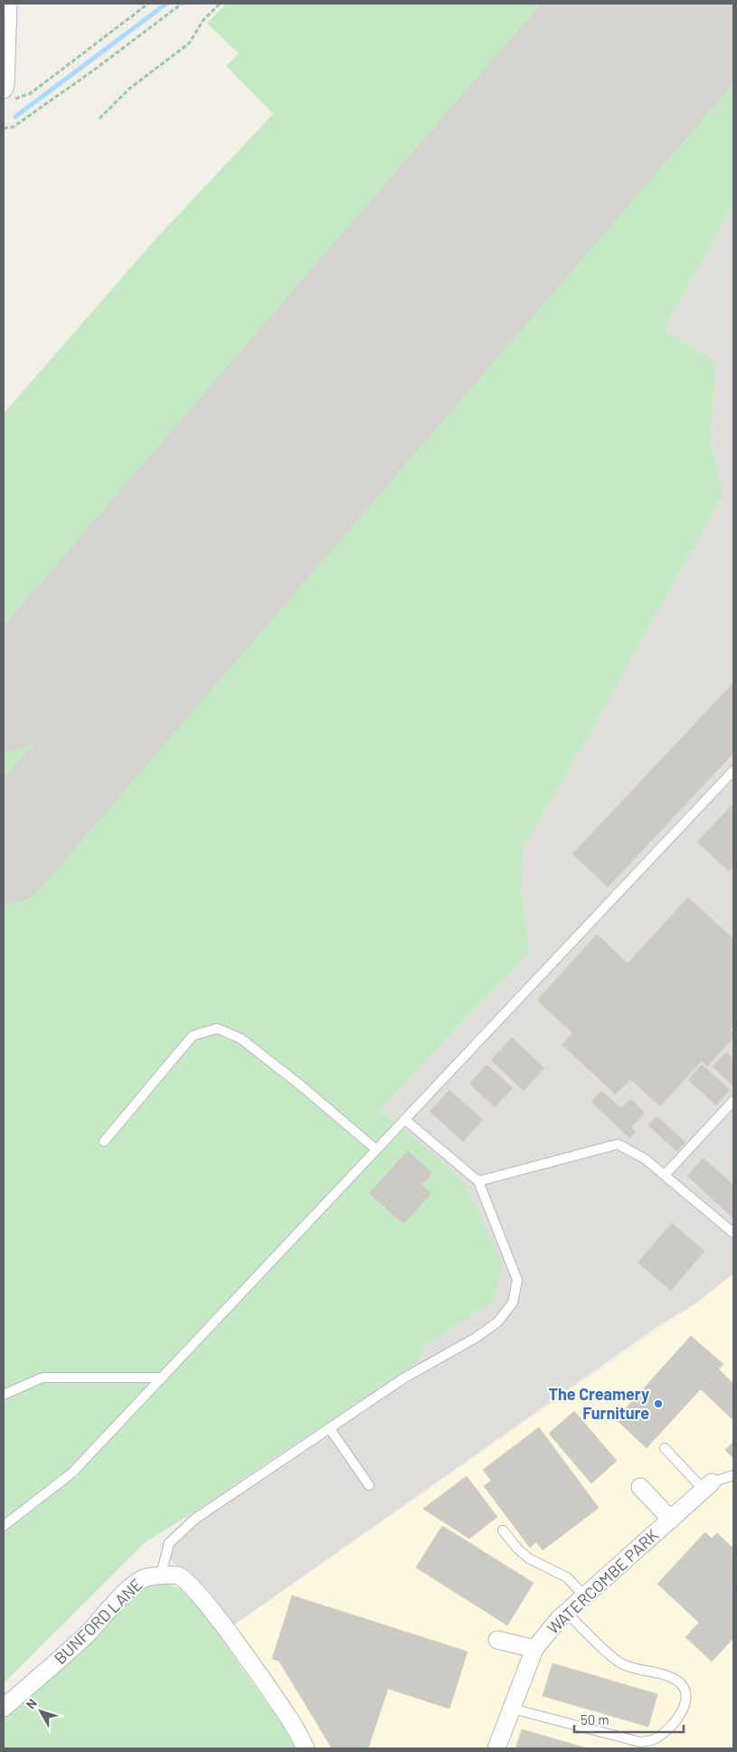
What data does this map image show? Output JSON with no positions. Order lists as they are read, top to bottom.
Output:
{
  "streets": {
    "street": ["WATERCOMBE PARK", "BUNFORD LANE"]
  },
  "places": ["The Creamery Furniture"],
  "scale_bar": "50 m",
  "north": "top left"
}
